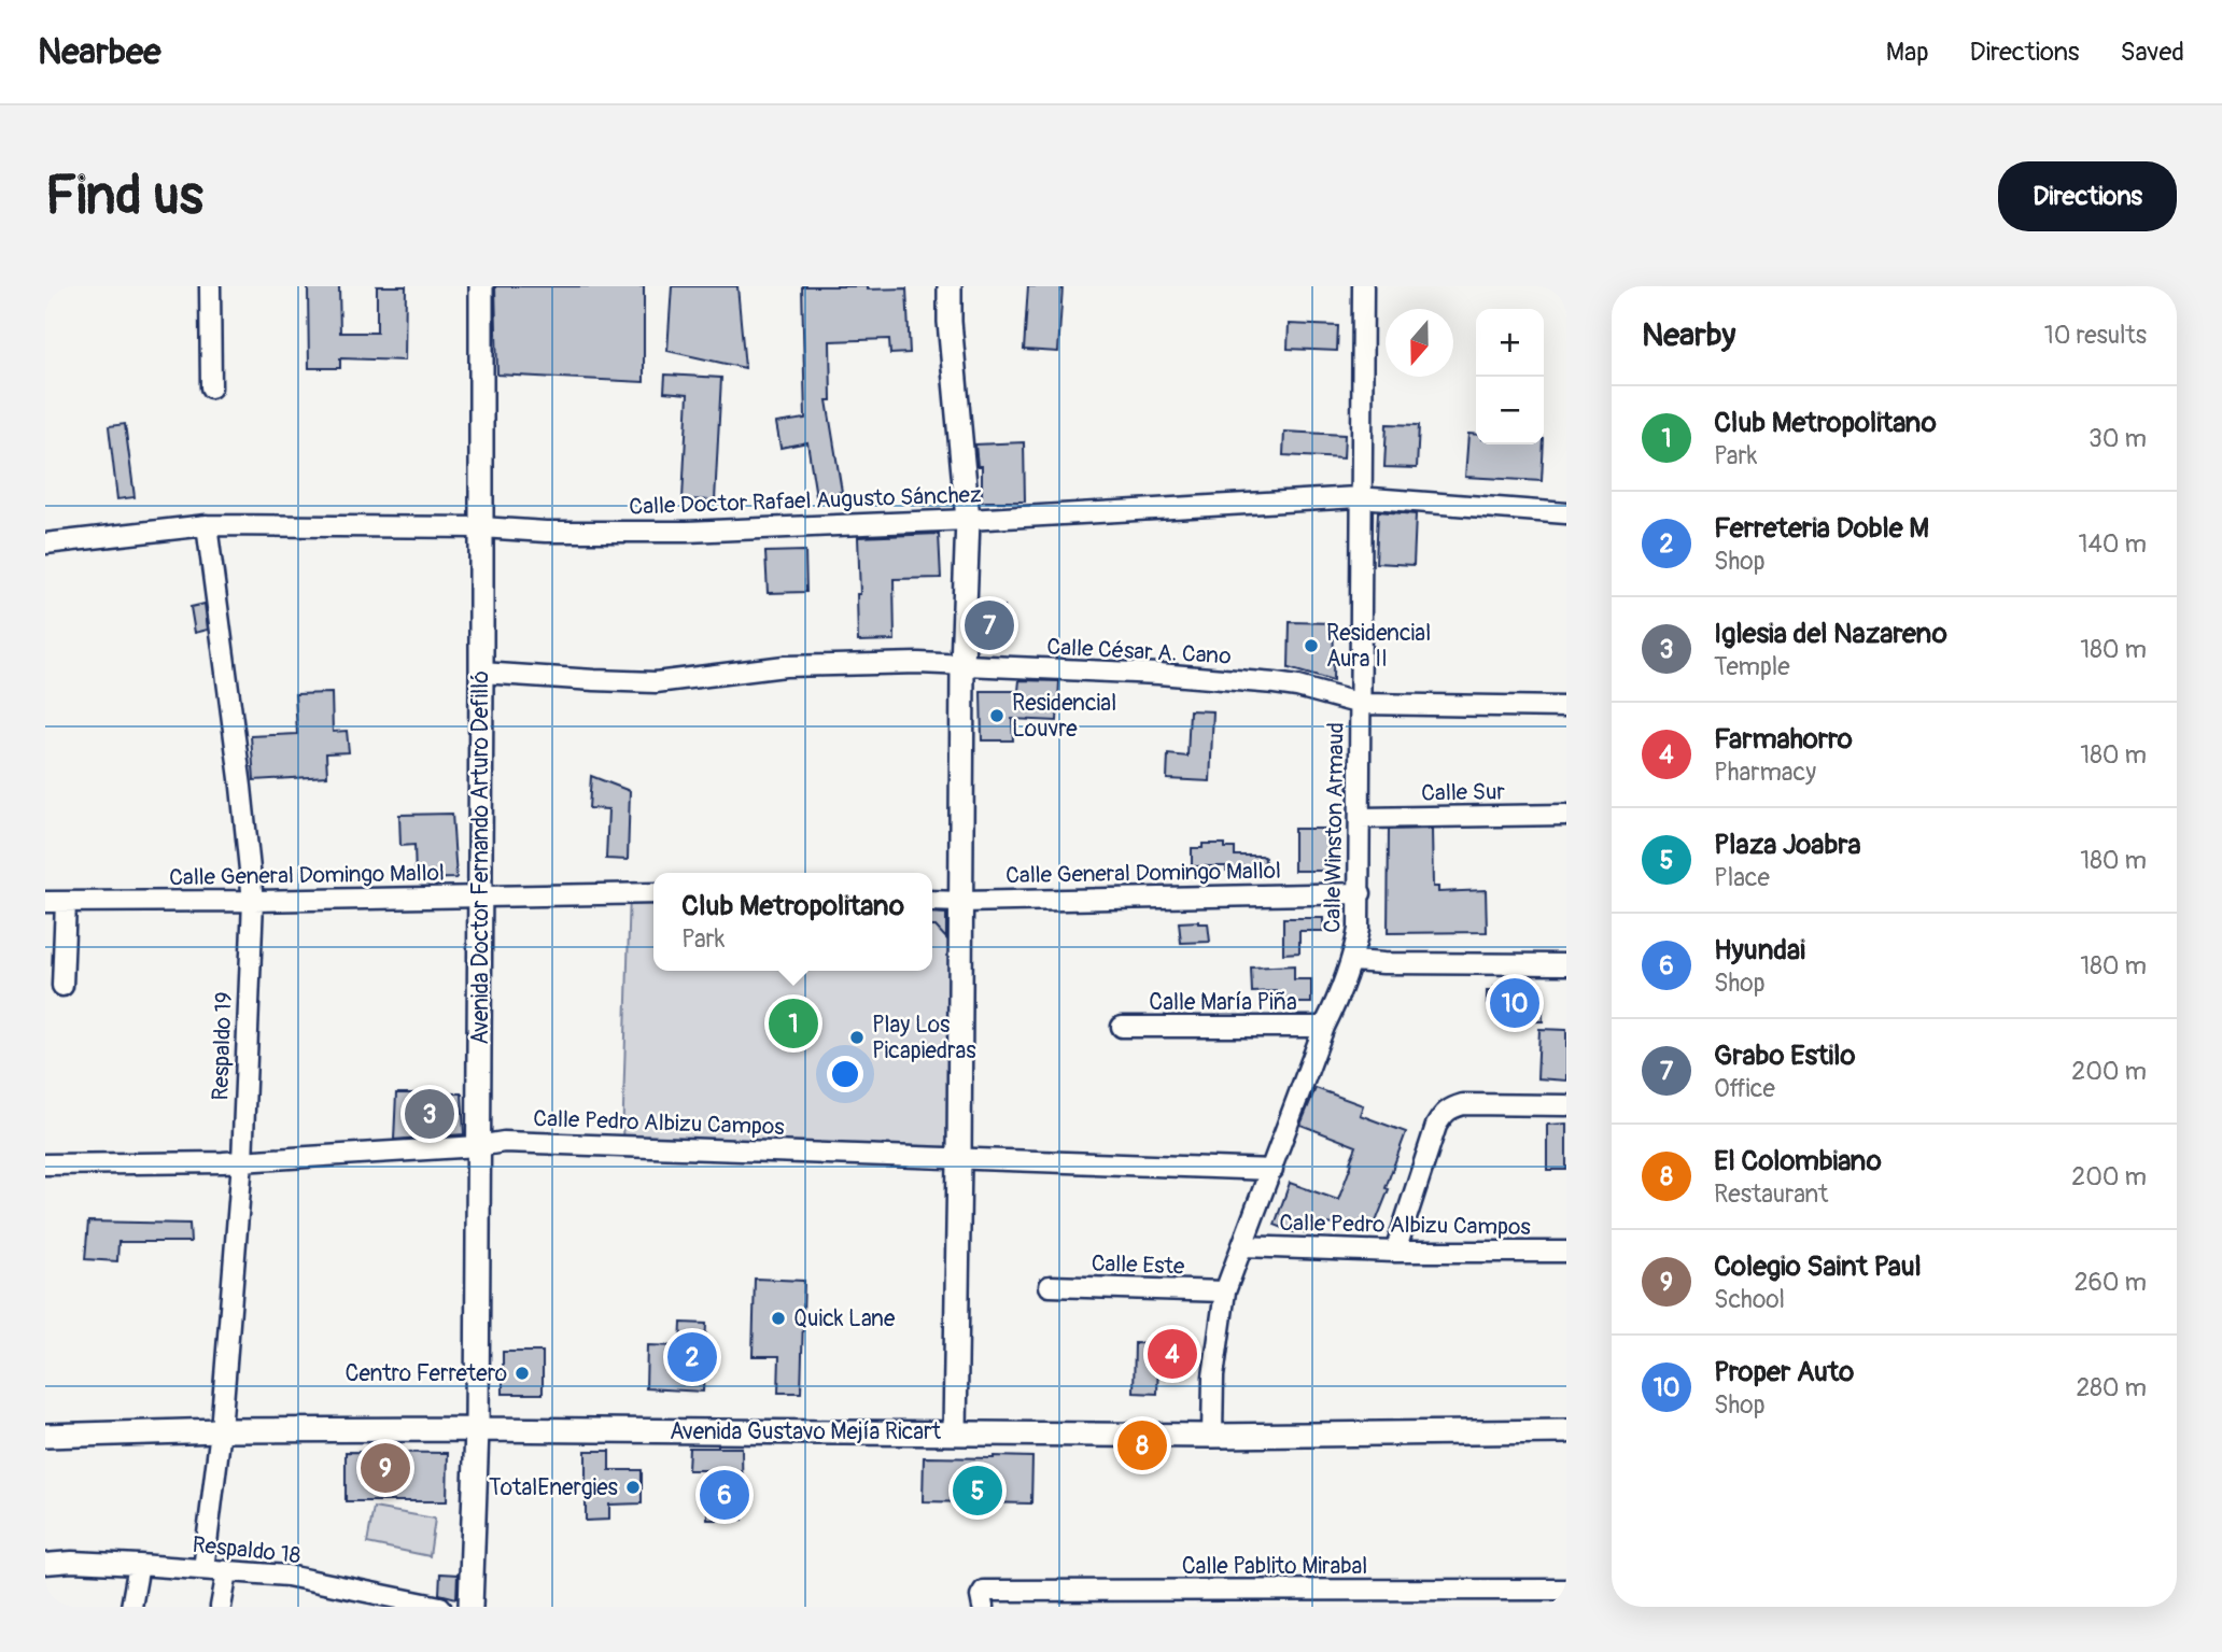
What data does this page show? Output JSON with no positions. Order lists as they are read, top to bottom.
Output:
{
  "streets": {
    "street": [
      "Calle Doctor Rafael Augusto Sánchez",
      "Calle César A. Cano",
      "Calle Sur",
      "Calle Winston Armaud",
      "Avenida Doctor Fernando Arturo Defilló",
      "Calle General Domingo Mallol",
      "Calle María Piña",
      "Respaldo 19",
      "Calle Pedro Albizu Campos",
      "Calle Este",
      "Avenida Gustavo Mejía Ricart",
      "Respaldo 18",
      "Calle Pablito Mirabal"
    ]
  },
  "crossings": [
    ["Calle Doctor Rafael Augusto Sánchez", "Calle Winston Armaud"],
    ["Calle Doctor Rafael Augusto Sánchez", "Avenida Doctor Fernando Arturo Defilló"],
    ["Calle Doctor Rafael Augusto Sánchez", "Respaldo 19"],
    ["Calle César A. Cano", "Calle Winston Armaud"],
    ["Calle César A. Cano", "Avenida Doctor Fernando Arturo Defilló"],
    ["Calle Sur", "Calle Winston Armaud"],
    ["Calle Winston Armaud", "Calle General Domingo Mallol"],
    ["Calle Winston Armaud", "Calle María Piña"],
    ["Calle Winston Armaud", "Calle Pedro Albizu Campos"],
    ["Calle Winston Armaud", "Calle Este"],
    ["Calle Winston Armaud", "Avenida Gustavo Mejía Ricart"],
    ["Avenida Doctor Fernando Arturo Defilló", "Calle General Domingo Mallol"],
    ["Avenida Doctor Fernando Arturo Defilló", "Calle Pedro Albizu Campos"],
    ["Avenida Doctor Fernando Arturo Defilló", "Avenida Gustavo Mejía Ricart"],
    ["Calle General Domingo Mallol", "Respaldo 19"],
    ["Respaldo 19", "Calle Pedro Albizu Campos"],
    ["Respaldo 19", "Avenida Gustavo Mejía Ricart"],
    ["Respaldo 19", "Respaldo 18"]
  ],
  "places": [
    "Residencial Aura II",
    "Residencial Louvre",
    "Play Los Picapiedras",
    "Quick Lane",
    "Centro Ferretero",
    "TotalEnergies"
  ],
  "north": "bottom",
  "page": {
    "header": "Nearbee",
    "nav": ["Map", "Directions", "Saved"],
    "buttons": "Directions",
    "title": "Find us",
    "heading": ["Nearby", "10 results"],
    "map_buttons": ["+", "−"],
    "list": [
      {
        "mark": "1",
        "name": "Club Metropolitano",
        "note": "Park",
        "value": "30 m"
      },
      {
        "mark": "2",
        "name": "Ferreteria Doble M",
        "note": "Shop",
        "value": "140 m"
      },
      {
        "mark": "3",
        "name": "Iglesia del Nazareno",
        "note": "Temple",
        "value": "180 m"
      },
      {
        "mark": "4",
        "name": "Farmahorro",
        "note": "Pharmacy",
        "value": "180 m"
      },
      {
        "mark": "5",
        "name": "Plaza Joabra",
        "note": "Place",
        "value": "180 m"
      },
      {
        "mark": "6",
        "name": "Hyundai",
        "note": "Shop",
        "value": "180 m"
      },
      {
        "mark": "7",
        "name": "Grabo Estilo",
        "note": "Office",
        "value": "200 m"
      },
      {
        "mark": "8",
        "name": "El Colombiano",
        "note": "Restaurant",
        "value": "200 m"
      },
      {
        "mark": "9",
        "name": "Colegio Saint Paul",
        "note": "School",
        "value": "260 m"
      },
      {
        "mark": "10",
        "name": "Proper Auto",
        "note": "Shop",
        "value": "280 m"
      }
    ],
    "pins": [
      "7",
      "10",
      "1",
      "3",
      "4",
      "2",
      "8",
      "9",
      "5",
      "6"
    ],
    "popup": ["Club Metropolitano", "Park"]
  }
}
